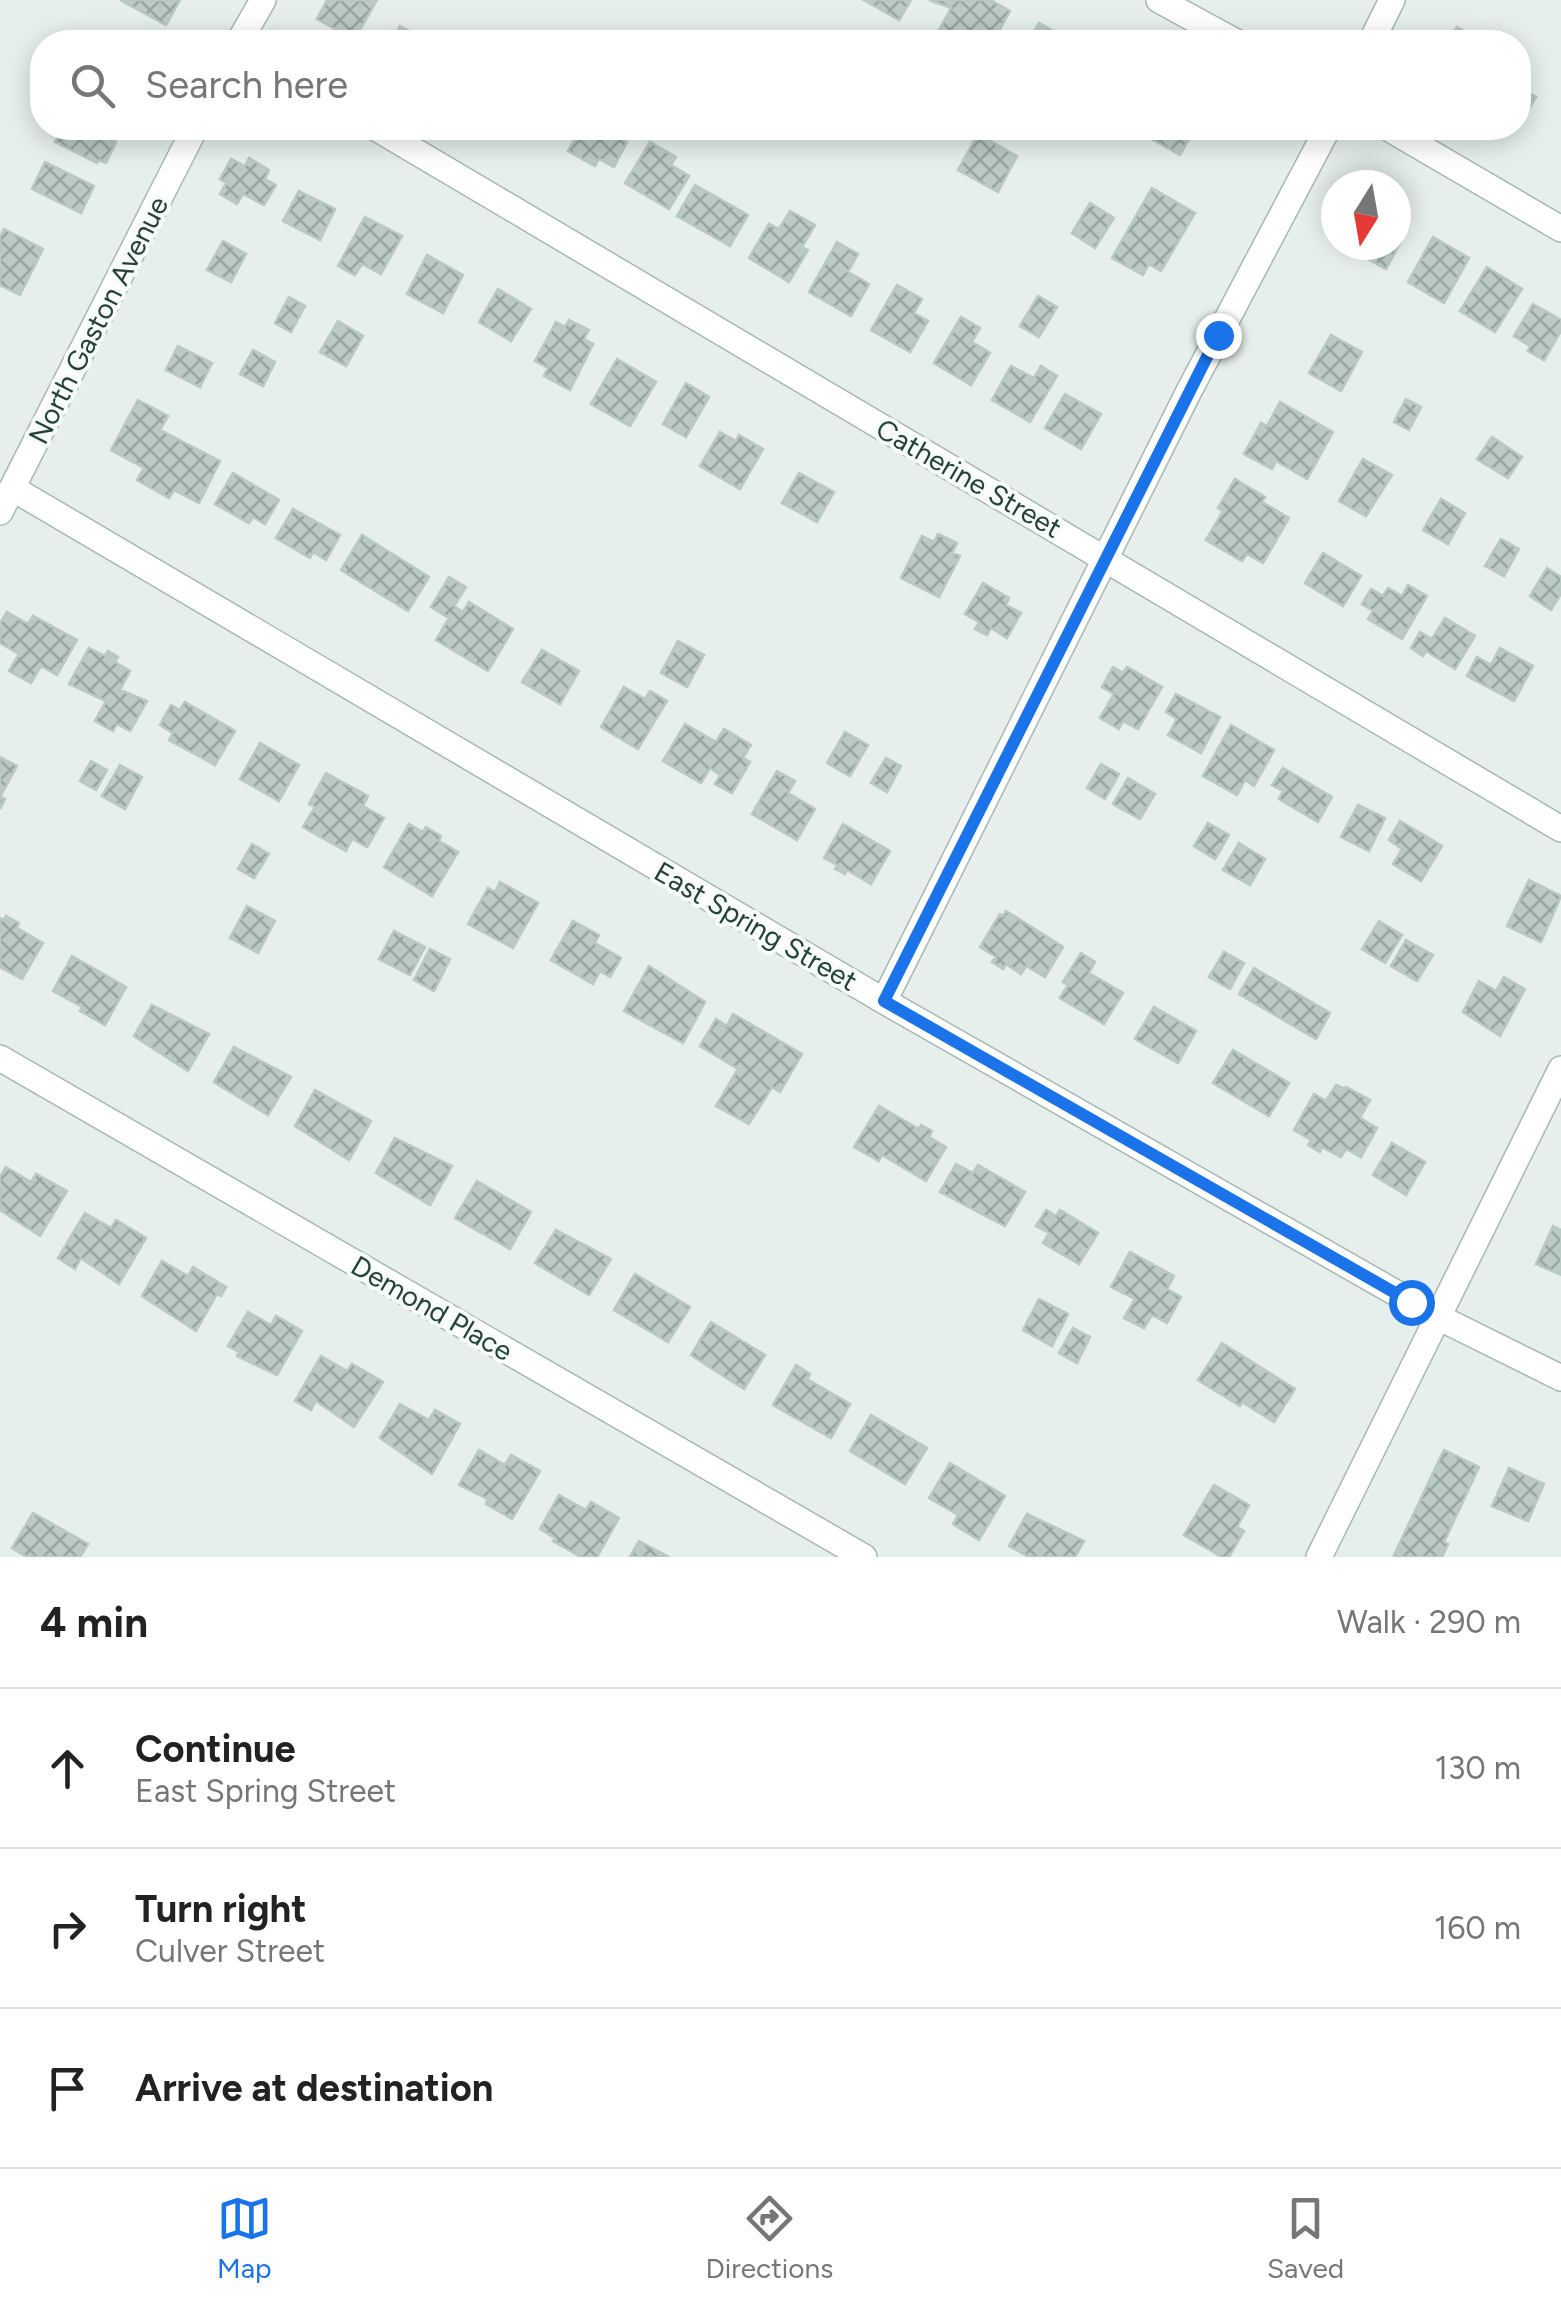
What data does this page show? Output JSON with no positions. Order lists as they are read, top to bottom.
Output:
{
  "streets": {
    "street": [
      "North Gaston Avenue",
      "Catherine Street",
      "East Spring Street",
      "Demond Place"
    ]
  },
  "crossings": [
    ["North Gaston Avenue", "East Spring Street"]
  ],
  "north": "bottom",
  "page": {
    "search": "Search here",
    "heading": ["4 min", "Walk · 290 m"],
    "list": [
      ["Continue", "East Spring Street", "130 m"],
      ["Turn right", "Culver Street", "160 m"],
      "Arrive at destination"
    ],
    "nav": ["Map", "Directions", "Saved"]
  }
}
